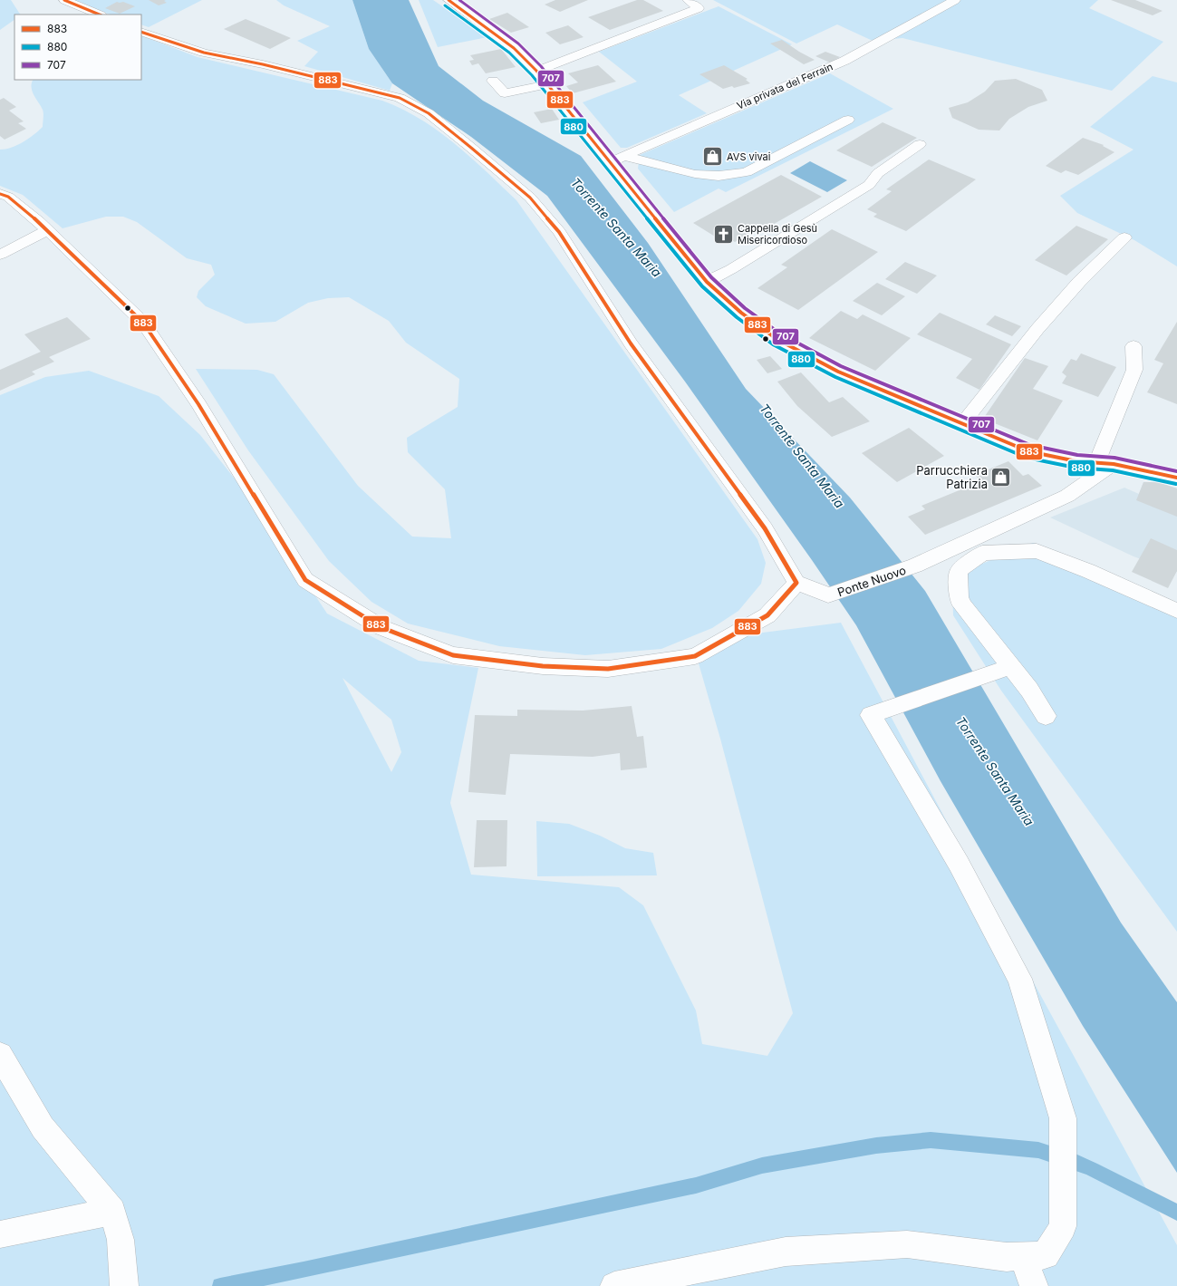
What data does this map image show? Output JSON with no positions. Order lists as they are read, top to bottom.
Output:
{
  "streets": {
    "street": ["Via privata del Ferrain", "Ponte Nuovo"]
  },
  "water": ["Torrente Santa Maria"],
  "places": {
    "shop": ["AVS vivai", "Parrucchiera Patrizia"],
    "church": ["Cappella di Gesù Misericordioso"]
  },
  "lines": ["transit line 883", "transit line 707", "transit line 880"],
  "legend": ["883", "880", "707"]
}
